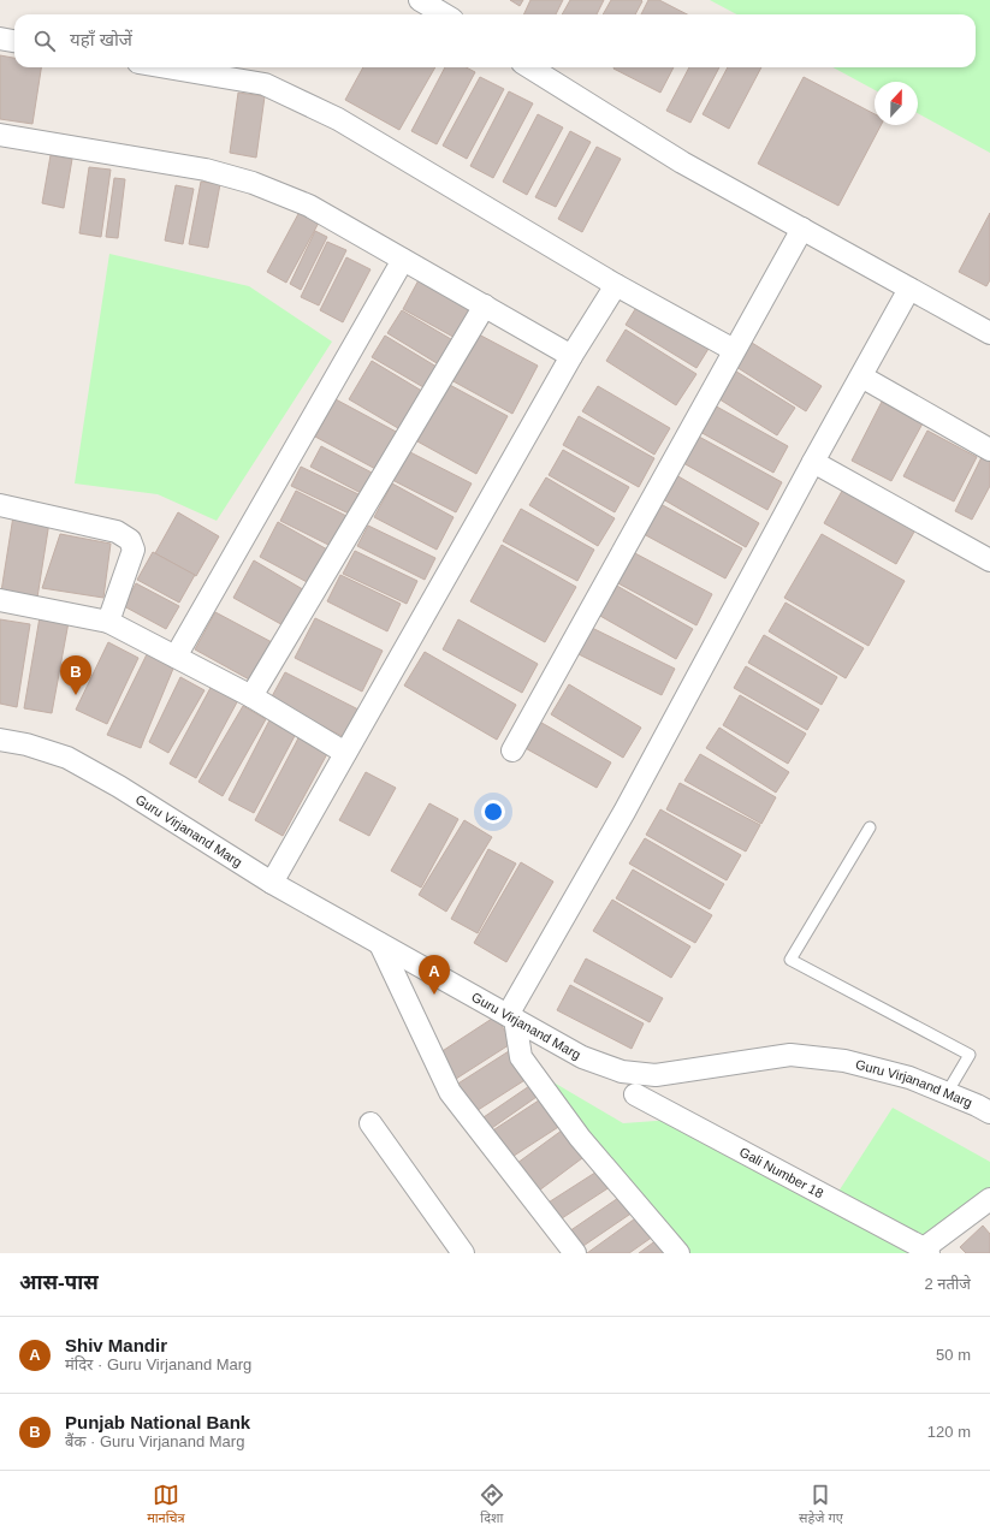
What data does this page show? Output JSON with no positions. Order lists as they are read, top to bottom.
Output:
{
  "streets": {
    "street": ["Guru Virjanand Marg", "Gali Number 18"]
  },
  "north": "top",
  "page": {
    "search": "यहाँ खोजें",
    "pins": ["B", "A"],
    "heading": ["आस-पास", "2 नतीजे"],
    "list": [
      {
        "mark": "A",
        "name": "Shiv Mandir",
        "note": "मंदिर · Guru Virjanand Marg",
        "value": "50 m"
      },
      {
        "mark": "B",
        "name": "Punjab National Bank",
        "note": "बैंक · Guru Virjanand Marg",
        "value": "120 m"
      }
    ],
    "nav": ["मानचित्र", "दिशा", "सहेजे गए"]
  }
}
